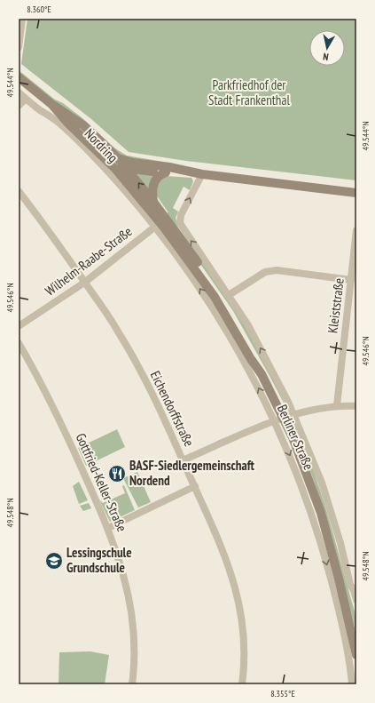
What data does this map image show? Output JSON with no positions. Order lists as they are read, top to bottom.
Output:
{
  "streets": {
    "main road": ["Nordring", "Berliner Straße"],
    "street": [
      "Wilhelm-Raabe-Straße",
      "Kleiststraße",
      "Eichendorffstraße",
      "Gottfried-Keller-Straße"
    ]
  },
  "crossings": [
    ["Nordring", "Wilhelm-Raabe-Straße"],
    ["Nordring", "Berliner Straße"],
    ["Wilhelm-Raabe-Straße", "Eichendorffstraße"],
    ["Wilhelm-Raabe-Straße", "Berliner Straße"]
  ],
  "parks": ["Parkfriedhof der Stadt Frankenthal"],
  "places": {
    "restaurant": ["BASF-Siedlergemeinschaft Nordend"],
    "school or university": ["Lessingschule Grundschule"]
  },
  "north": "bottom",
  "coordinates": [
    "8.360°E",
    "49.544°N",
    "49.546°N",
    "49.548°N",
    "8.355°E"
  ]
}
